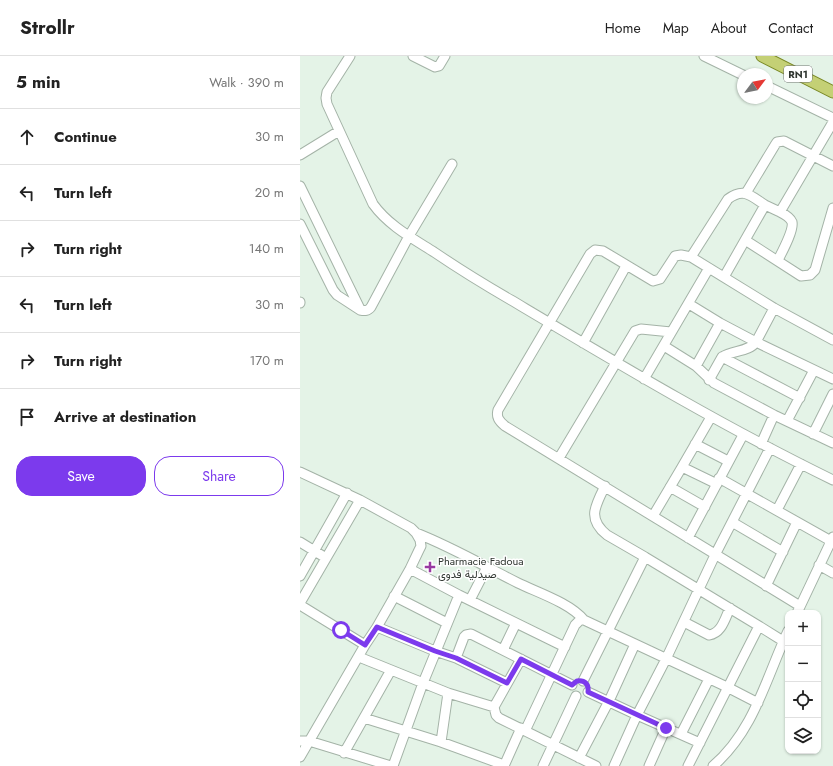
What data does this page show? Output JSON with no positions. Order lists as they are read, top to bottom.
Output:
{
  "streets": {
    "main road": ["RN1"]
  },
  "places": {
    "health": ["Pharmacie Fadoua صيدلية فدوى"]
  },
  "north": "top right",
  "page": {
    "header": "Strollr",
    "nav": [
      "Home",
      "Map",
      "About",
      "Contact"
    ],
    "heading": ["5 min", "Walk · 390 m"],
    "list": [
      ["Continue", "30 m"],
      ["Turn left", "20 m"],
      ["Turn right", "140 m"],
      ["Turn left", "30 m"],
      ["Turn right", "170 m"],
      "Arrive at destination"
    ],
    "buttons": ["Save", "Share"],
    "map_buttons": ["+", "−"]
  }
}
